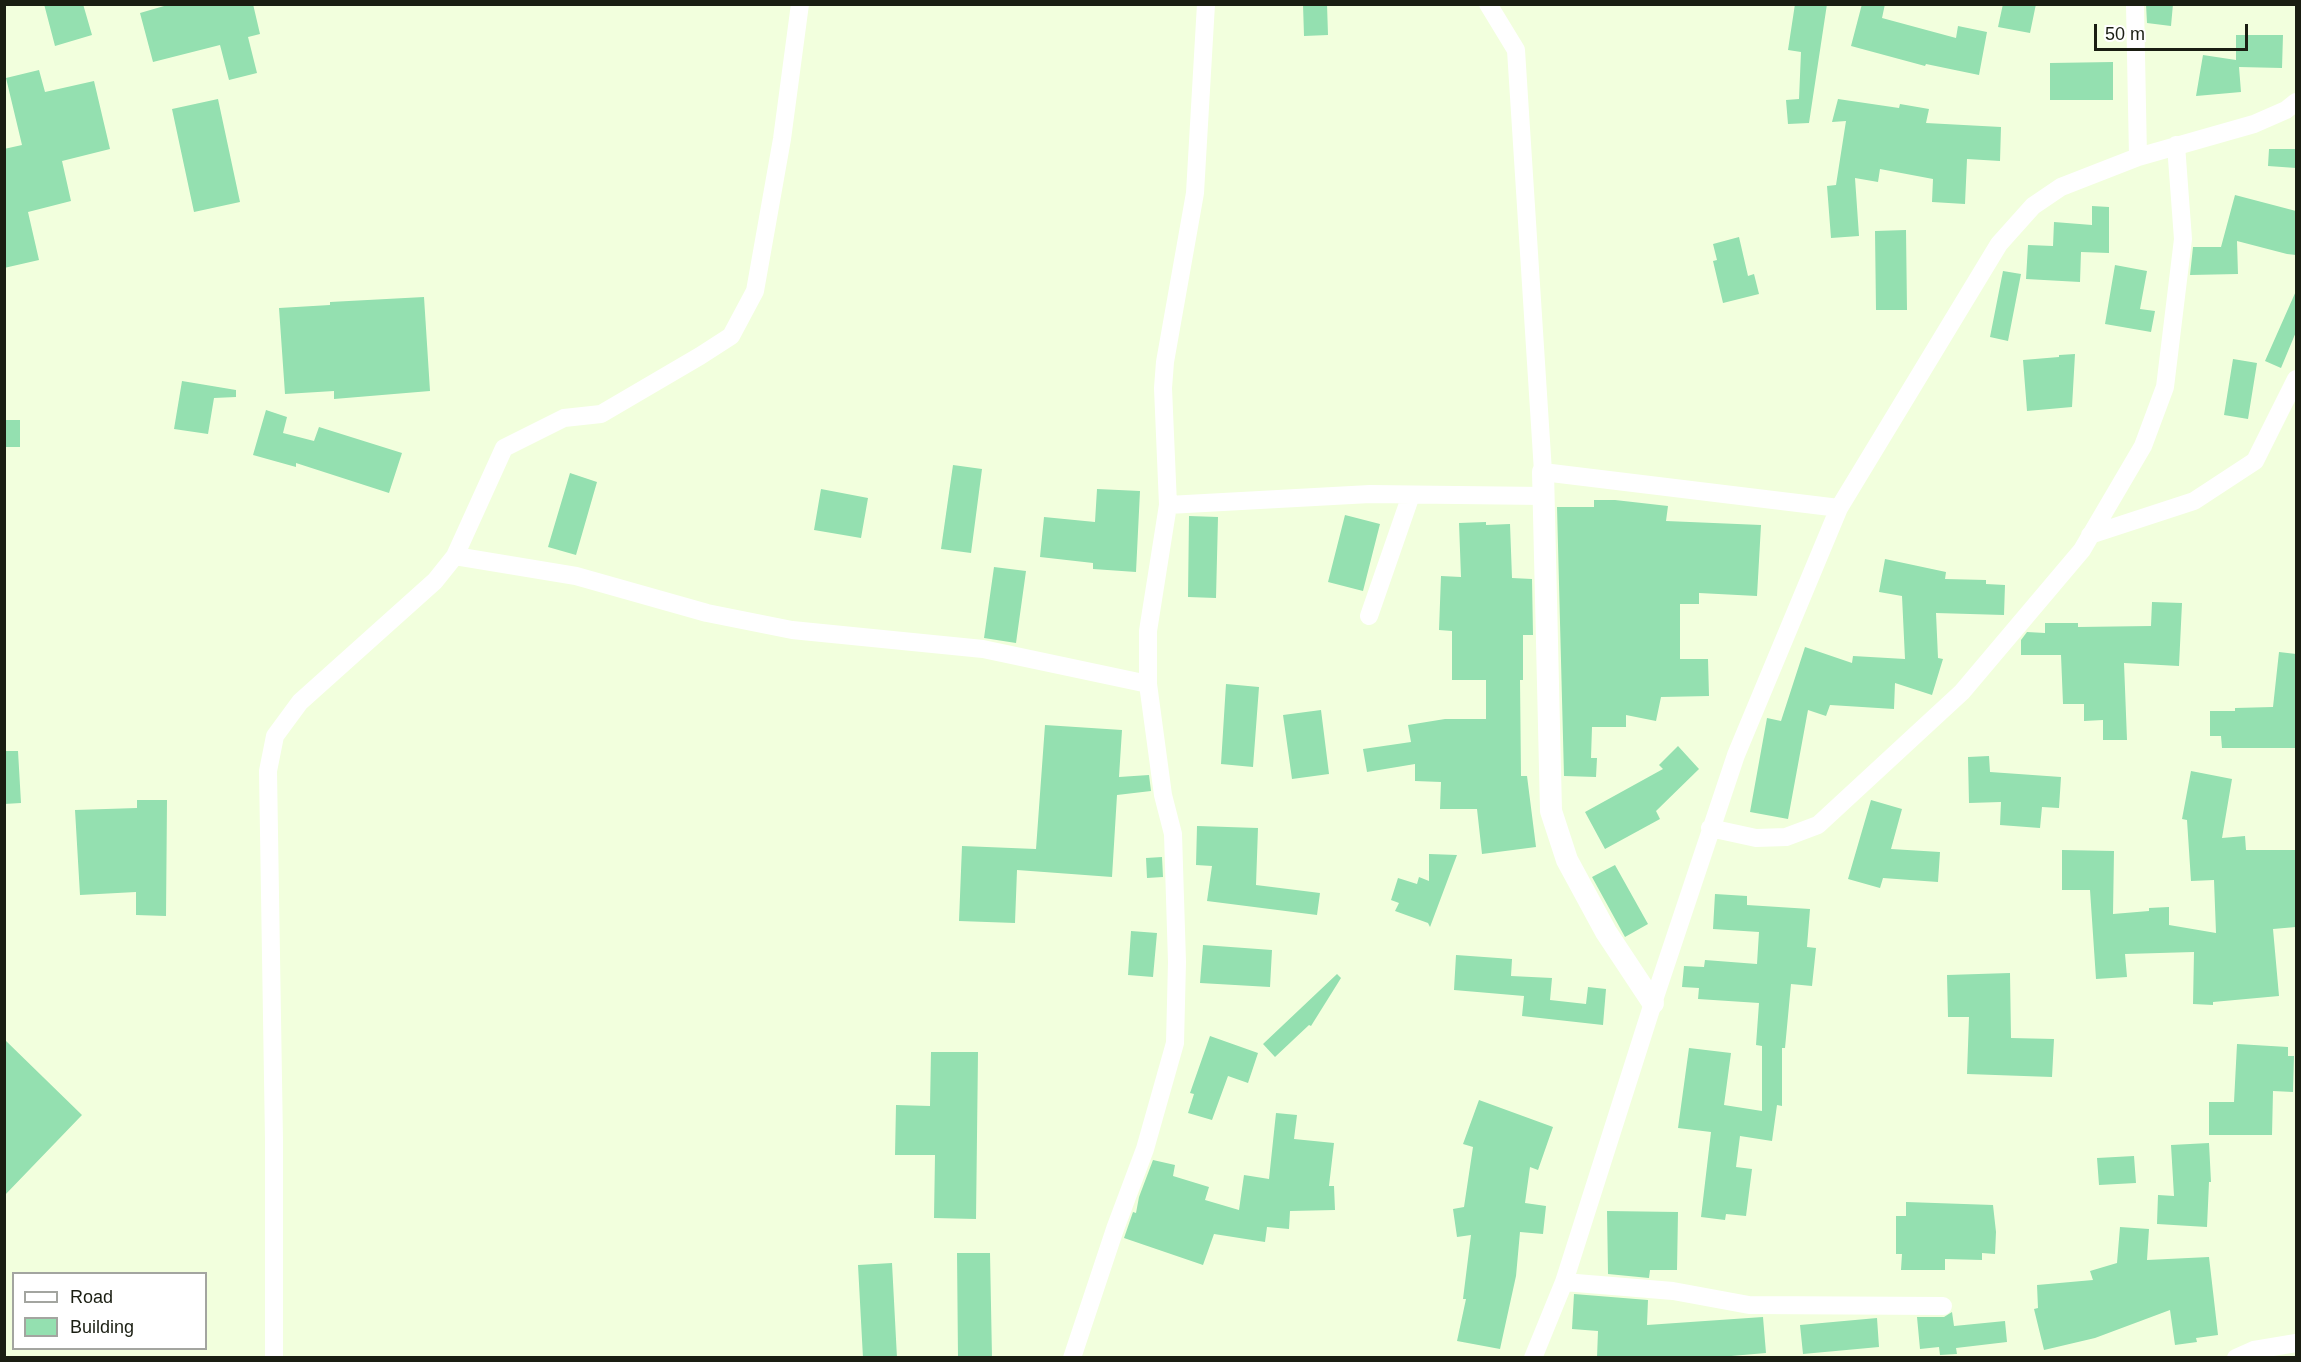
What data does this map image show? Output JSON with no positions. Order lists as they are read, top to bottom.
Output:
{
  "legend": ["Road", "Building"],
  "scale_bar": "50 m"
}
